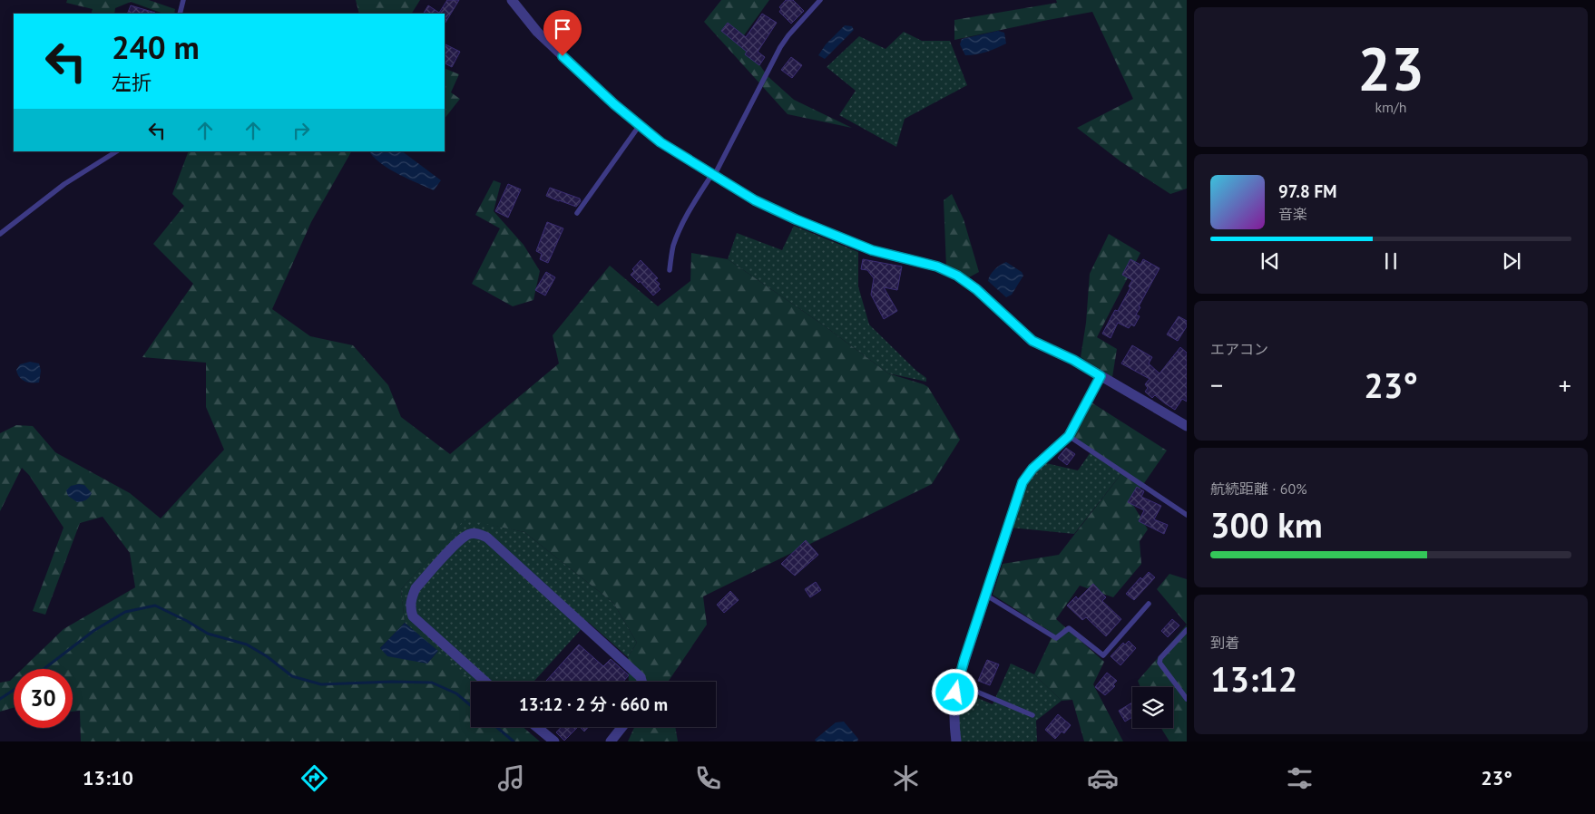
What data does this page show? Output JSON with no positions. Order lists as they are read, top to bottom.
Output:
{
  "page": {
    "tile": [
      ["23", "km/h"],
      "エアコン",
      ["航続距離 · 60%", "300 km"],
      ["到着", "13:12"]
    ],
    "turn": ["240 m", "左折"],
    "song": ["97.8 FM", "音楽"],
    "heat": ["−", "23°", "+"],
    "limit": "30",
    "trip": "13:12 · 2 分 · 660 m",
    "tabs": ["13:10", "23°"]
  }
}
